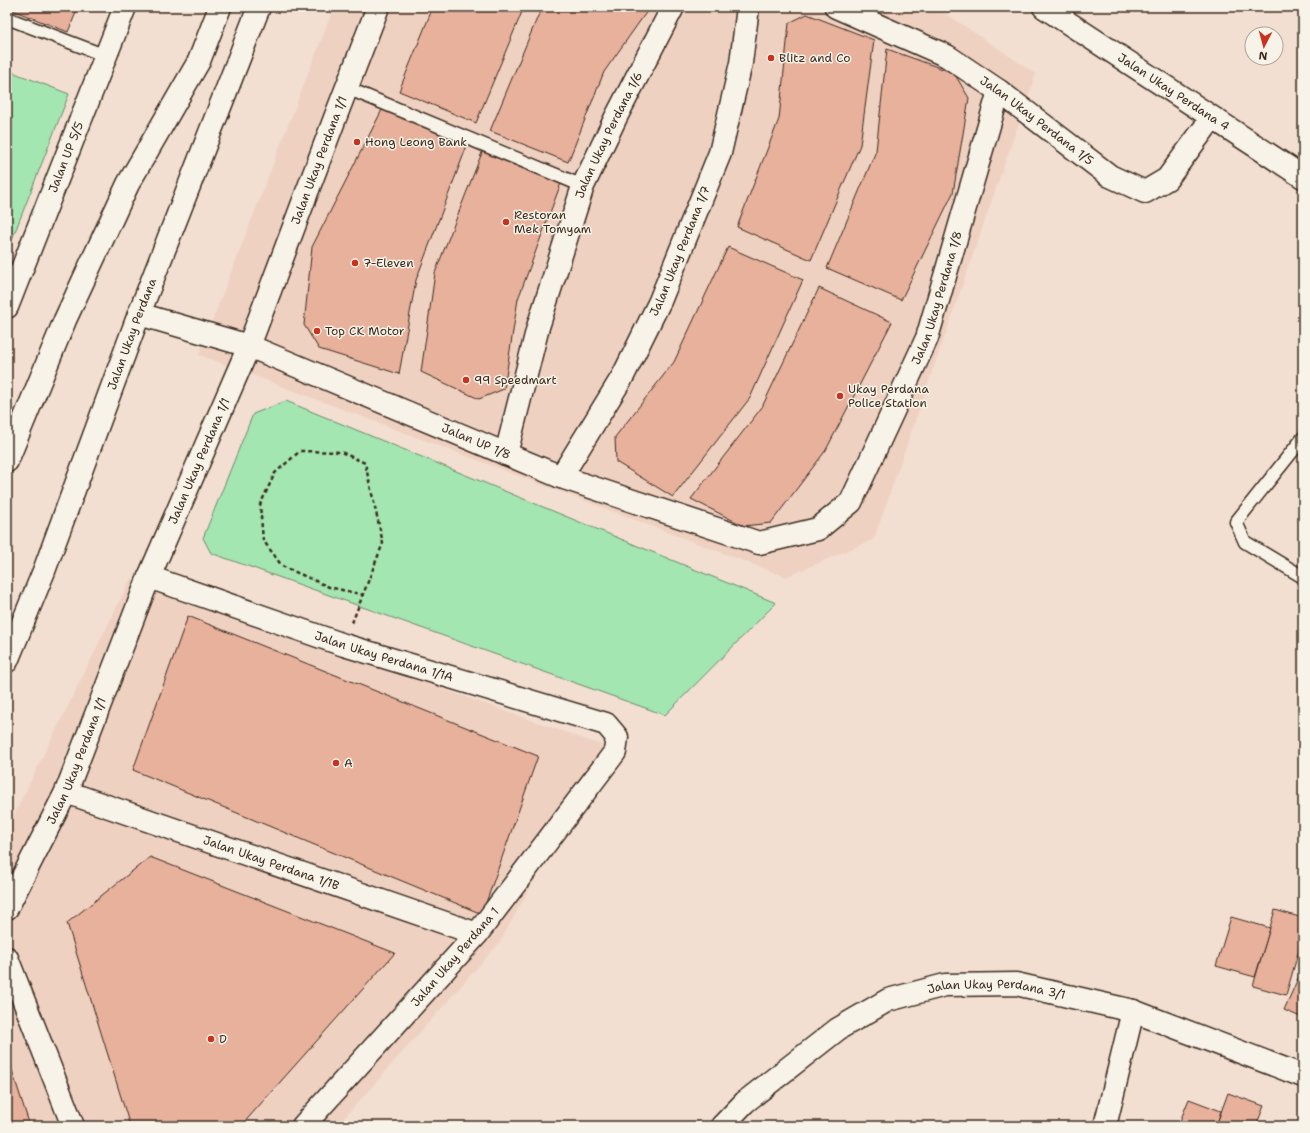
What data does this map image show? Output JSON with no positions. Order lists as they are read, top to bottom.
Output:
{
  "streets": {
    "street": [
      "Jalan Ukay Perdana 4",
      "Jalan Ukay Perdana 1/5",
      "Jalan Ukay Perdana 1/6",
      "Jalan UP 5/5",
      "Jalan Ukay Perdana 1/1",
      "Jalan Ukay Perdana 1/7",
      "Jalan Ukay Perdana 1/8",
      "Jalan Ukay Perdana",
      "Jalan UP 1/8",
      "Jalan Ukay Perdana 1/1A",
      "Jalan Ukay Perdana 1/1B",
      "Jalan Ukay Perdana 1",
      "Jalan Ukay Perdana 3/1"
    ]
  },
  "crossings": [
    ["Jalan Ukay Perdana 4", "Jalan Ukay Perdana 1/5"],
    ["Jalan Ukay Perdana 1/5", "Jalan Ukay Perdana 1/8"],
    ["Jalan Ukay Perdana 1/6", "Jalan UP 1/8"],
    ["Jalan Ukay Perdana 1/1", "Jalan UP 1/8"],
    ["Jalan Ukay Perdana 1/1", "Jalan Ukay Perdana 1/1A"],
    ["Jalan Ukay Perdana 1/1", "Jalan Ukay Perdana 1/1B"],
    ["Jalan Ukay Perdana 1/7", "Jalan UP 1/8"],
    ["Jalan Ukay Perdana 1/8", "Jalan UP 1/8"],
    ["Jalan Ukay Perdana", "Jalan UP 1/8"],
    ["Jalan Ukay Perdana 1/1A", "Jalan Ukay Perdana 1"],
    ["Jalan Ukay Perdana 1/1B", "Jalan Ukay Perdana 1"]
  ],
  "places": [
    "Blitz and Co",
    "Hong Leong Bank",
    "Restoran Mek Tomyam",
    "7-Eleven",
    "Top CK Motor",
    "99 Speedmart",
    "Ukay Perdana Police Station",
    "A",
    "D"
  ],
  "north": "bottom"
}
